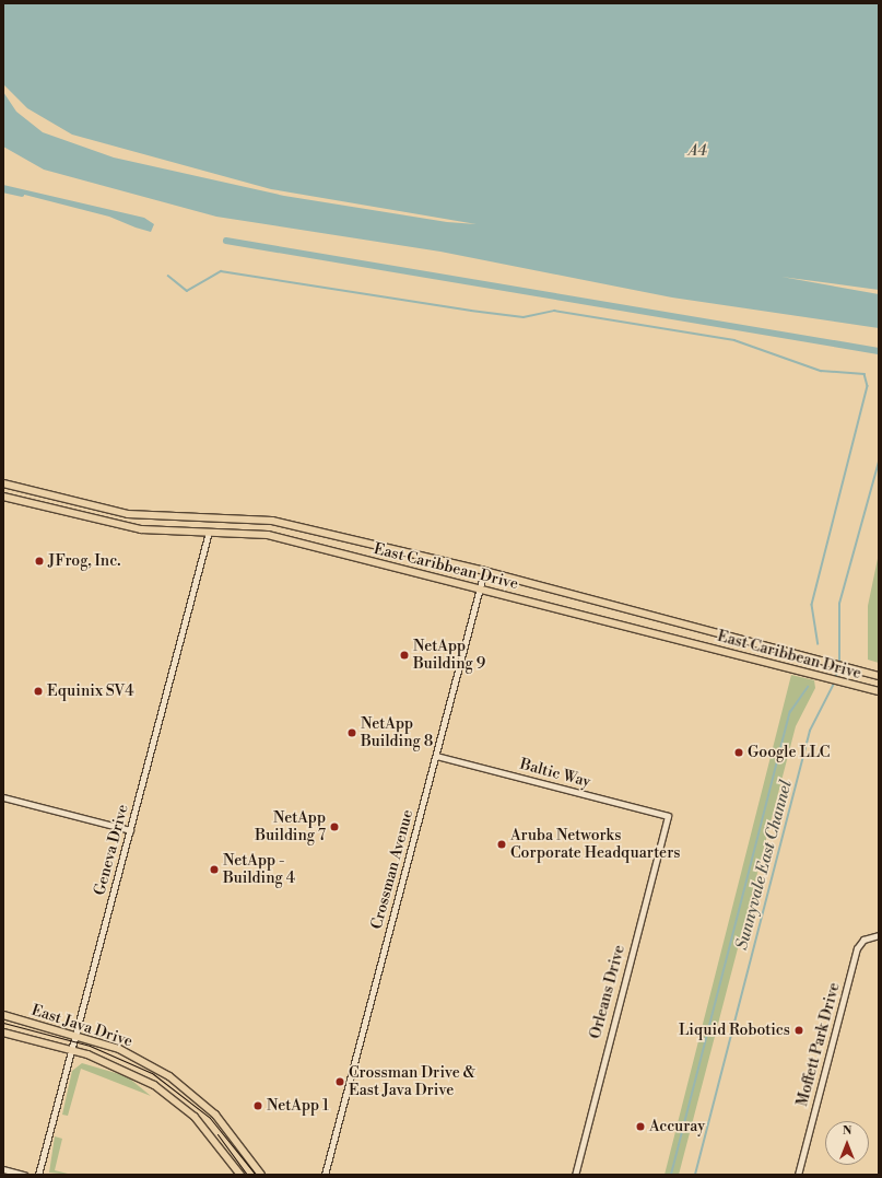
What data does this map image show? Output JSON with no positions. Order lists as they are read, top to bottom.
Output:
{
  "streets": {
    "main road": ["East Caribbean Drive", "East Java Drive"],
    "street": [
      "Baltic Way",
      "Geneva Drive",
      "Crossman Avenue",
      "Orleans Drive",
      "Moffett Park Drive"
    ]
  },
  "crossings": [
    ["East Caribbean Drive", "Geneva Drive"],
    ["East Caribbean Drive", "Crossman Avenue"],
    ["Baltic Way", "Crossman Avenue"],
    ["Baltic Way", "Orleans Drive"],
    ["Geneva Drive", "East Java Drive"]
  ],
  "water": ["A4", "Sunnyvale East Channel"],
  "places": [
    "JFrog, Inc.",
    "NetApp Building 9",
    "Equinix SV4",
    "NetApp Building 8",
    "Google LLC",
    "NetApp Building 7",
    "Aruba Networks Corporate Headquarters",
    "NetApp - Building 4",
    "Liquid Robotics",
    "Crossman Drive & East Java Drive",
    "NetApp 1",
    "Accuray"
  ],
  "north": "top"
}
